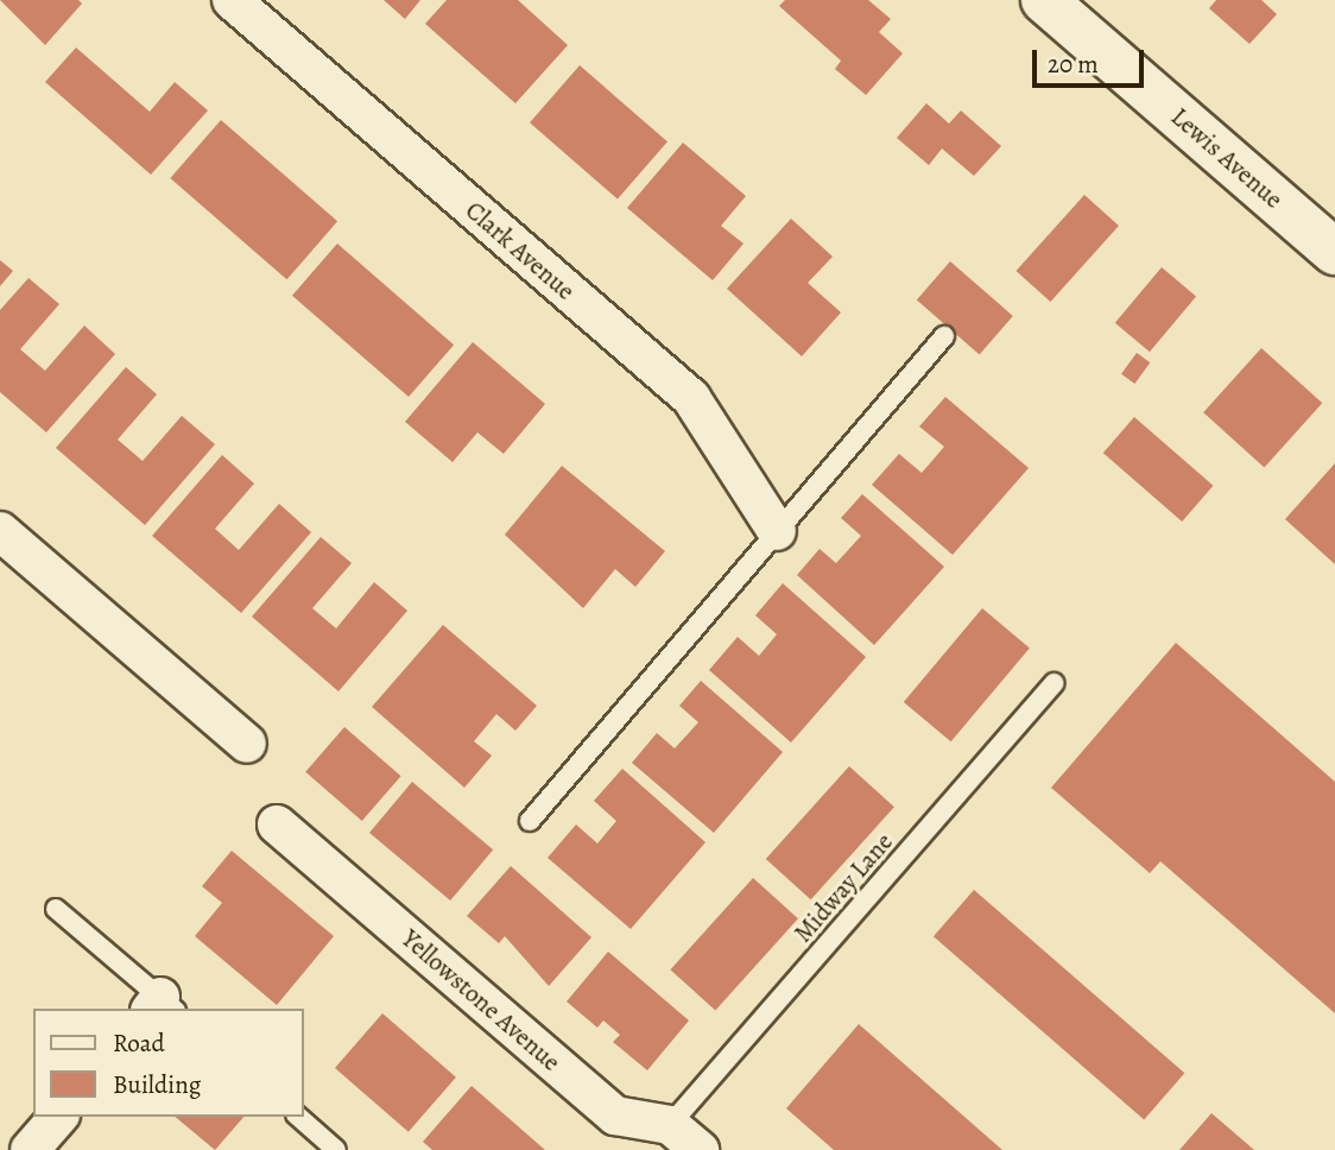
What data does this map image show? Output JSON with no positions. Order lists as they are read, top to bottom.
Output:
{
  "streets": {
    "street": ["Lewis Avenue", "Clark Avenue", "Yellowstone Avenue"],
    "lane": ["Midway Lane"]
  },
  "crossings": [
    ["Midway Lane", "Yellowstone Avenue"]
  ],
  "legend": ["Road", "Building"],
  "scale_bar": "20 m"
}
